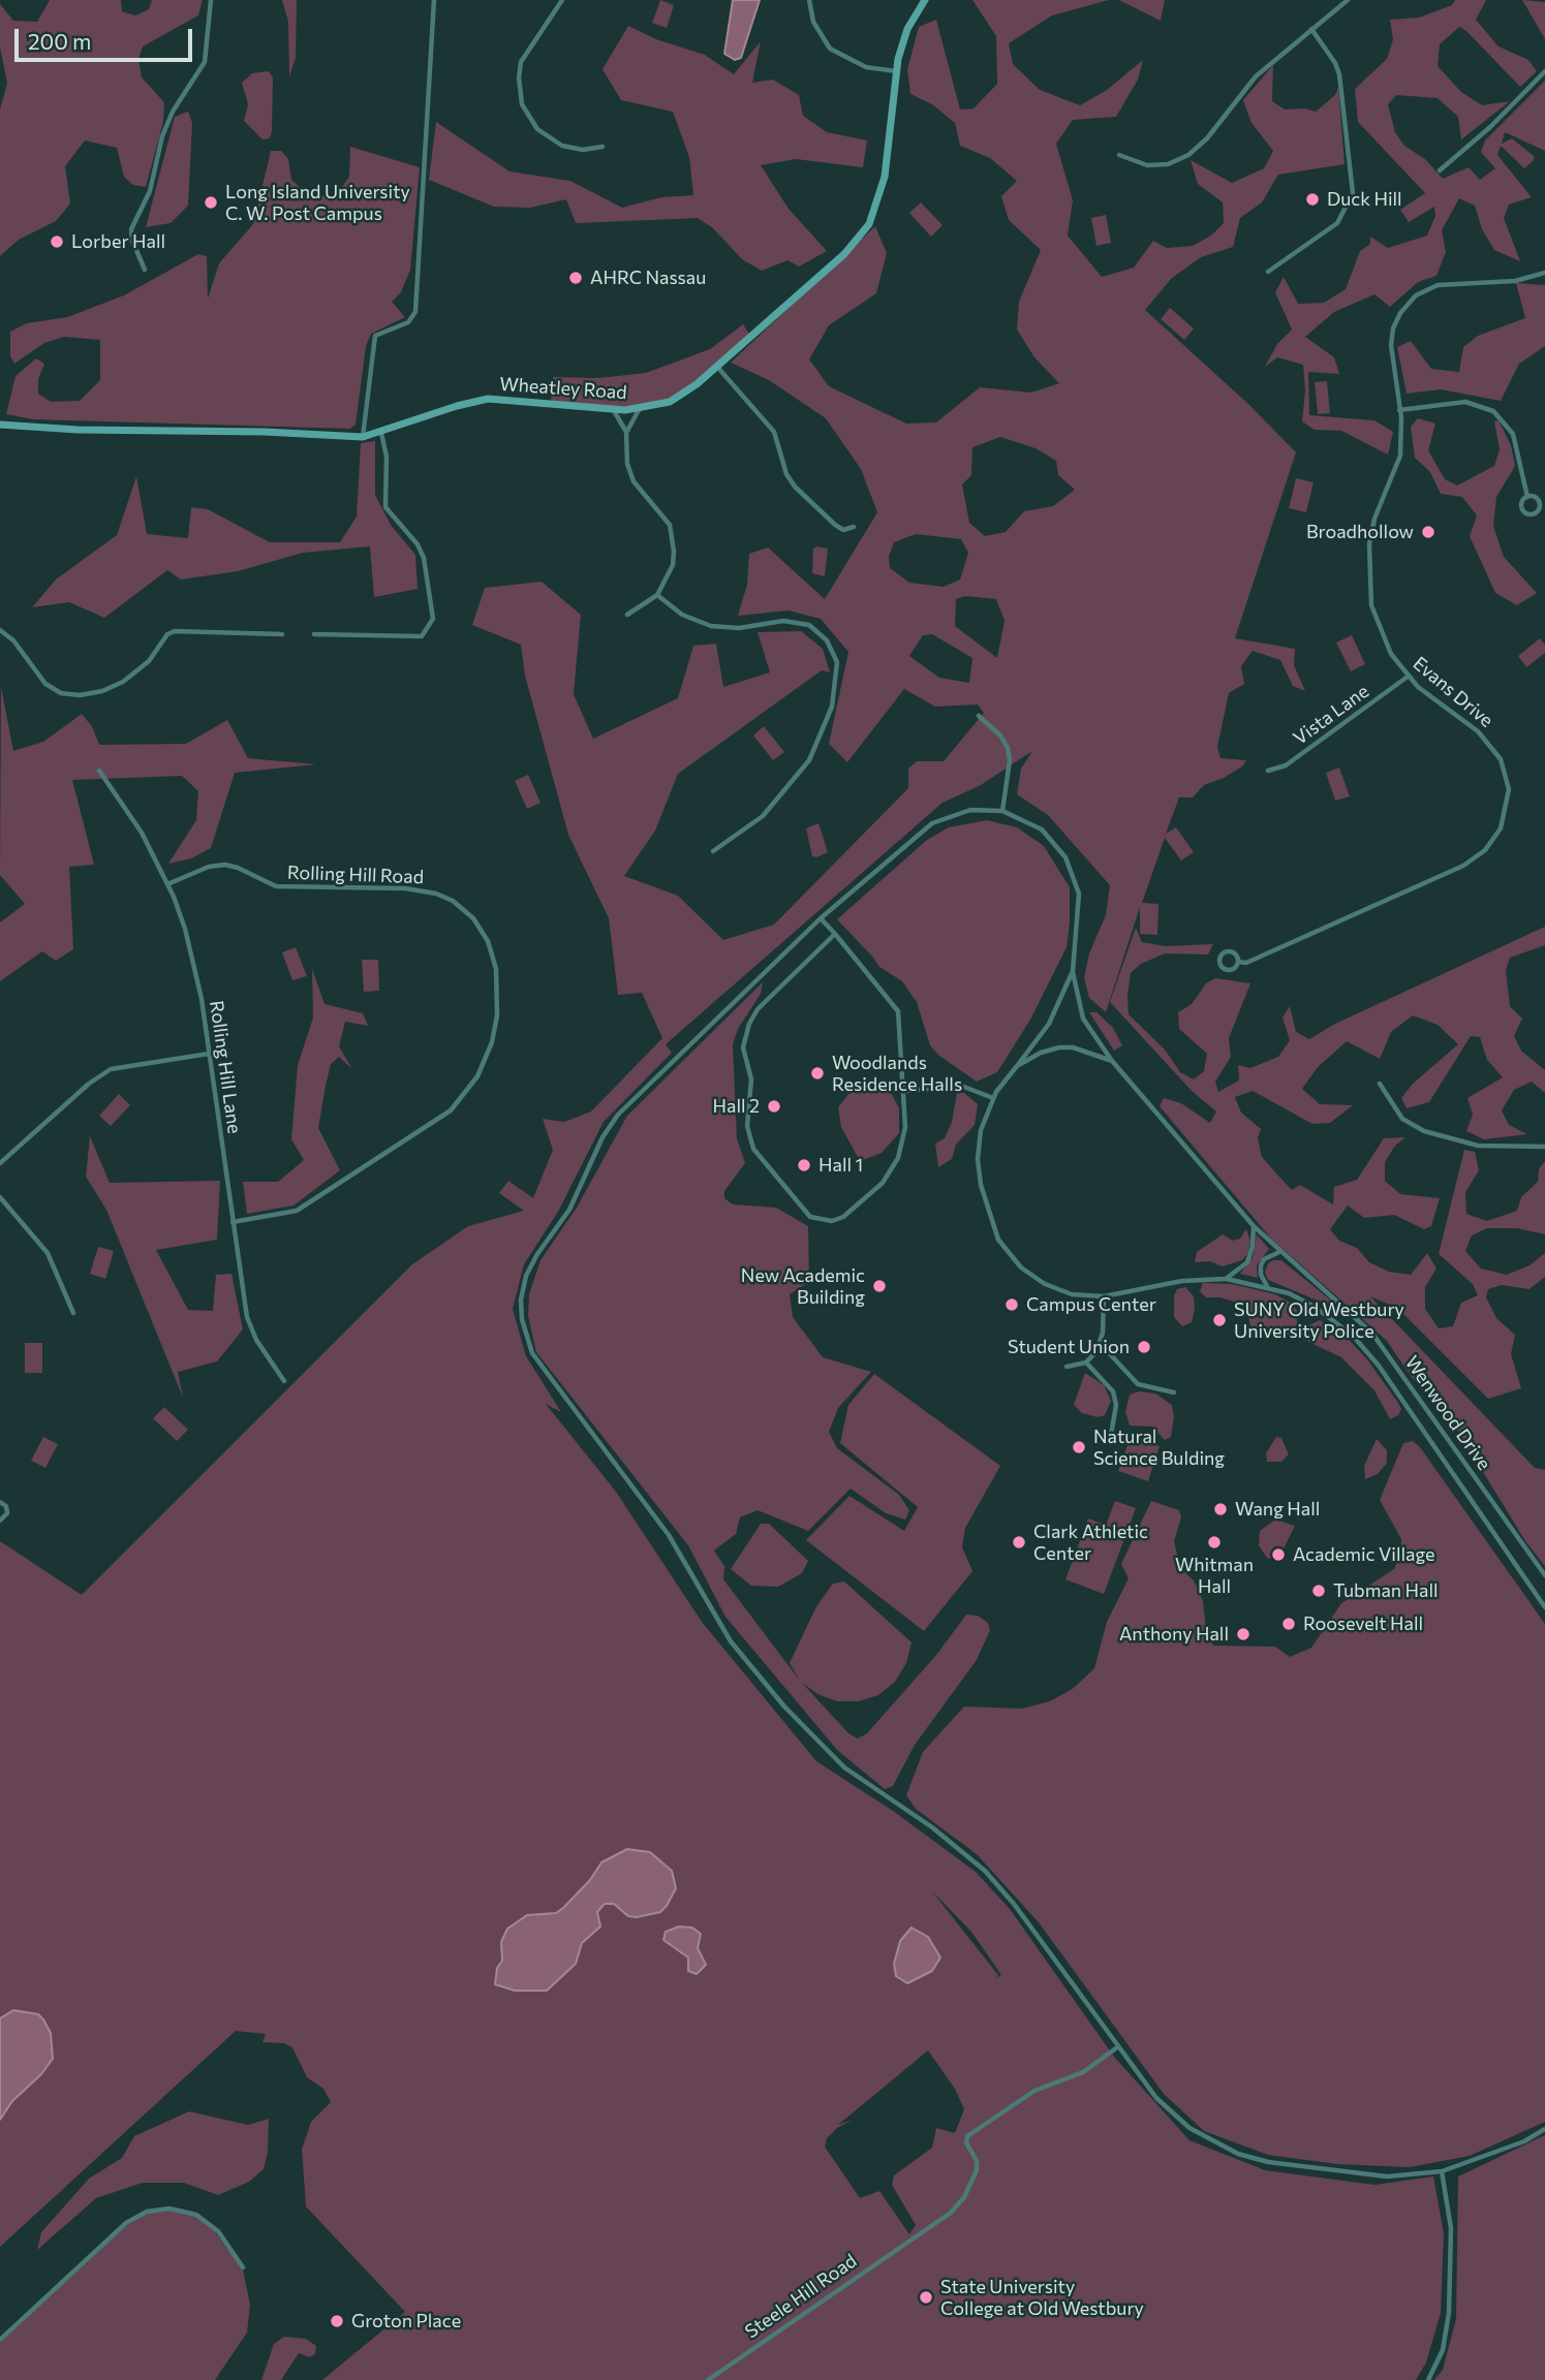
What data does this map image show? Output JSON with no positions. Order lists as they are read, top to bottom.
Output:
{
  "streets": {
    "main road": ["Wheatley Road"],
    "street": [
      "Evans Drive",
      "Vista Lane",
      "Rolling Hill Road",
      "Rolling Hill Lane",
      "Wenwood Drive",
      "Steele Hill Road"
    ]
  },
  "crossings": [
    ["Evans Drive", "Vista Lane"],
    ["Rolling Hill Road", "Rolling Hill Lane"]
  ],
  "places": [
    "Duck Hill",
    "Long Island University C. W. Post Campus",
    "Lorber Hall",
    "AHRC Nassau",
    "Broadhollow",
    "Woodlands Residence Halls",
    "Hall 2",
    "Hall 1",
    "New Academic Building",
    "Campus Center",
    "SUNY Old Westbury University Police",
    "Student Union",
    "Natural Science Bulding",
    "Wang Hall",
    "Clark Athletic Center",
    "Whitman Hall",
    "Academic Village",
    "Tubman Hall",
    "Roosevelt Hall",
    "Anthony Hall",
    "State University College at Old Westbury",
    "Groton Place"
  ],
  "scale_bar": "200 m"
}
